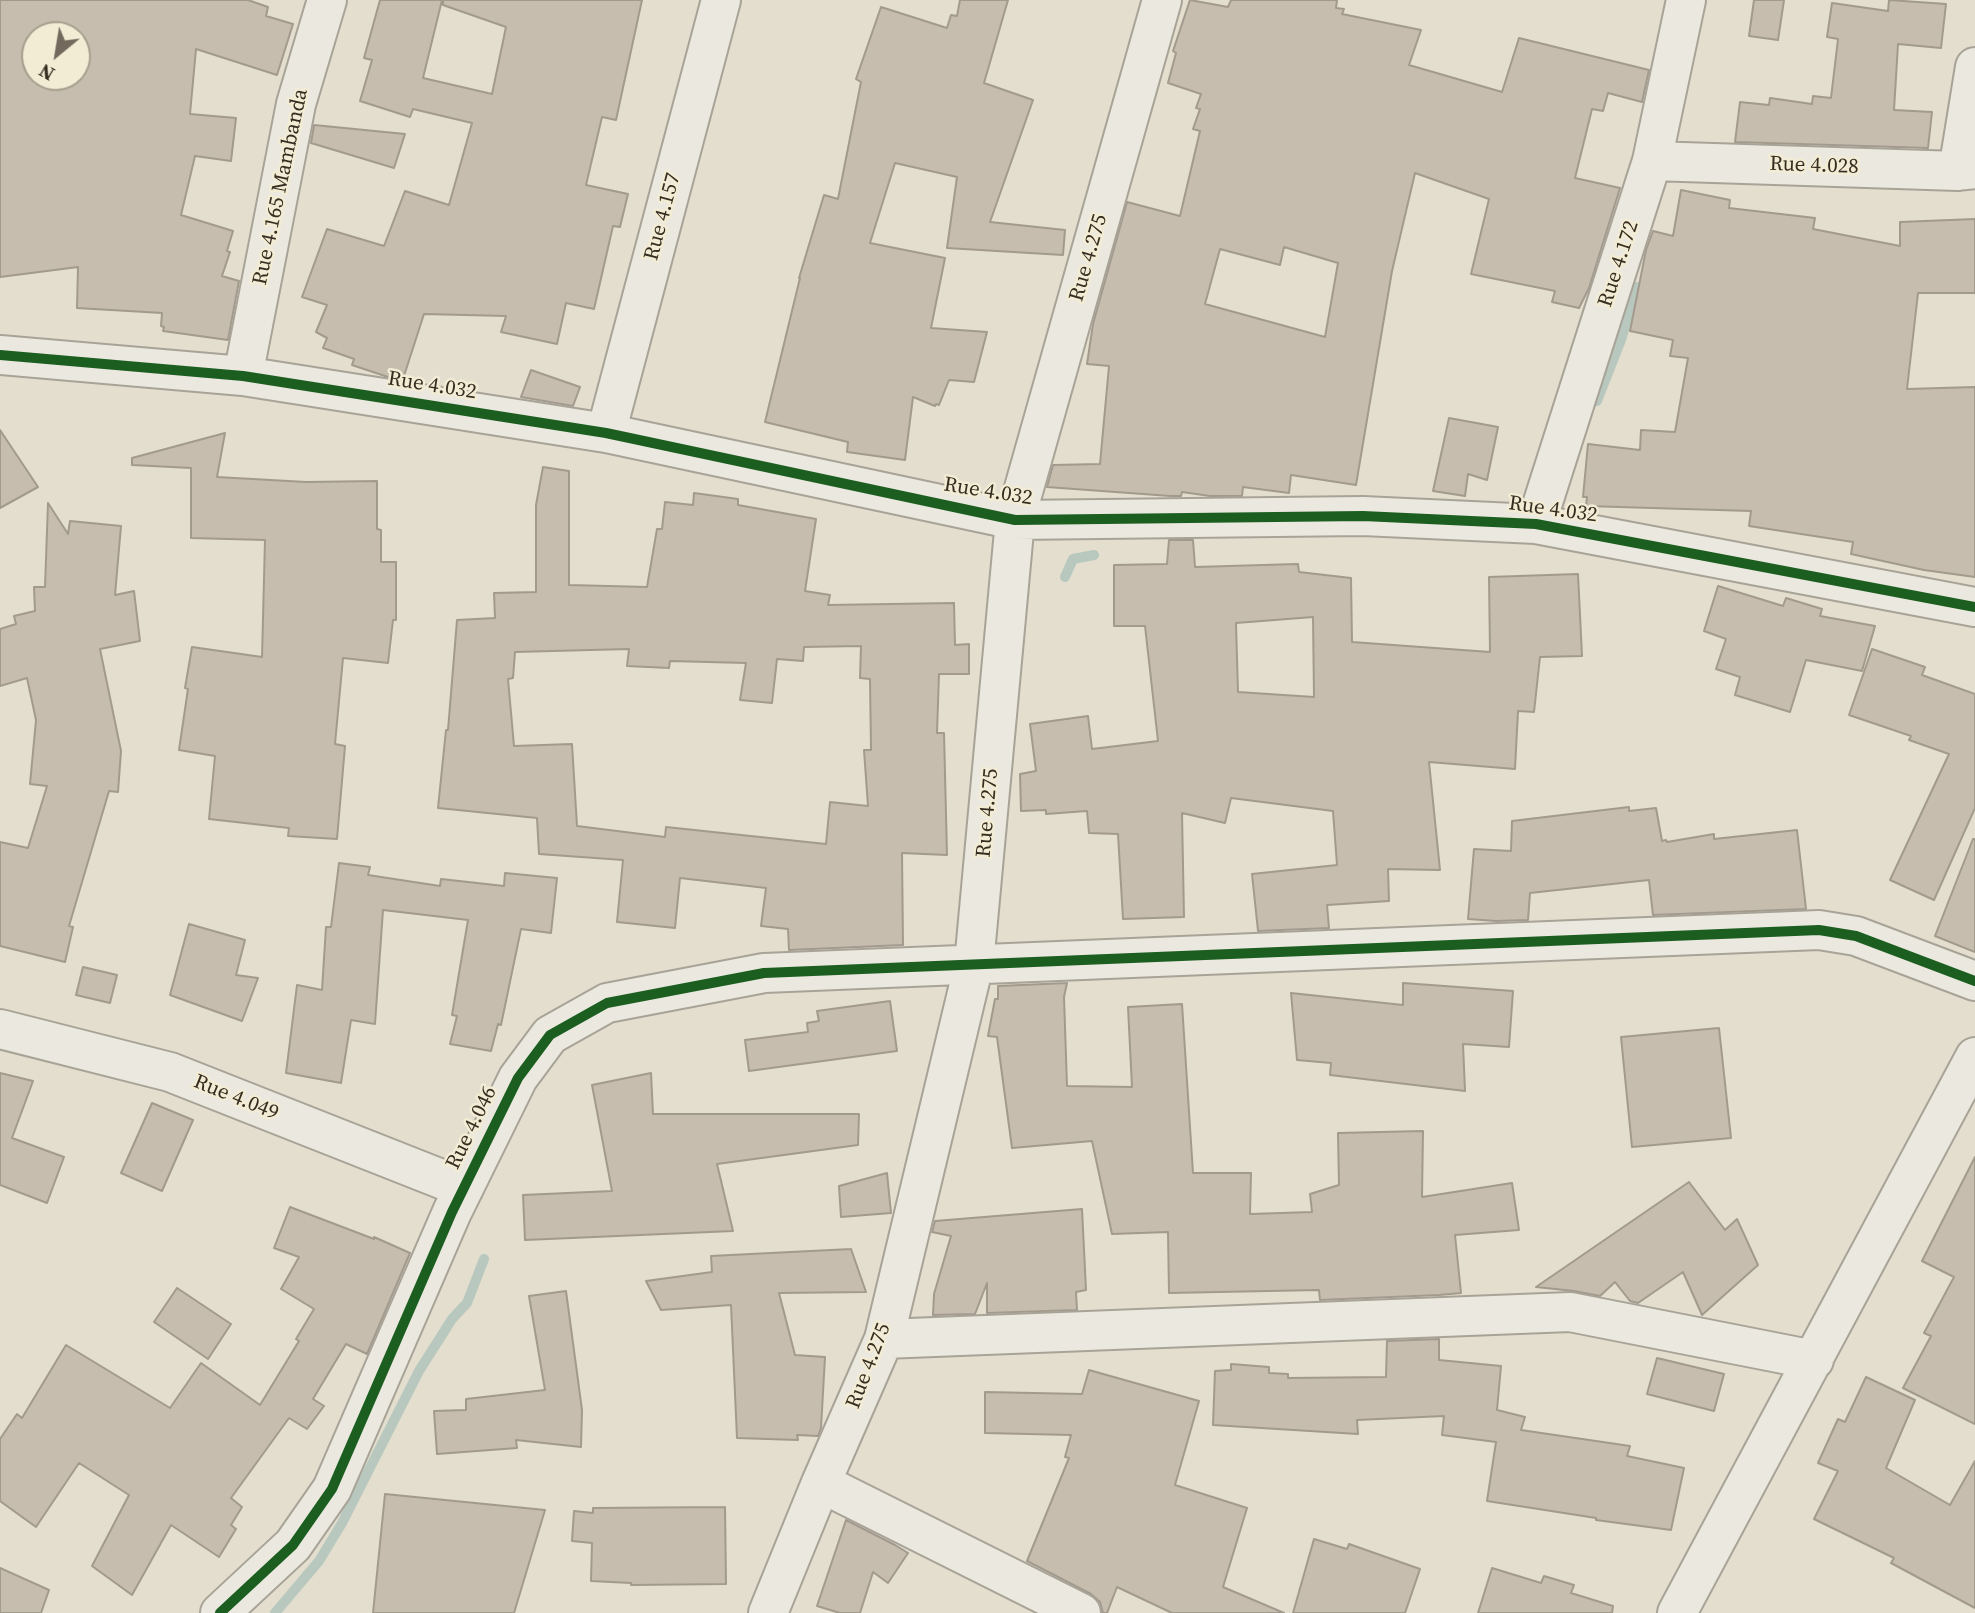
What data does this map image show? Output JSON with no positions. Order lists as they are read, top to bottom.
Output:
{
  "streets": {
    "street": [
      "Rue 4.028",
      "Rue 4.165 Mambanda",
      "Rue 4.157",
      "Rue 4.275",
      "Rue 4.172",
      "Rue 4.032",
      "Rue 4.049",
      "Rue 4.046"
    ]
  },
  "crossings": [
    ["Rue 4.028", "Rue 4.172"],
    ["Rue 4.165 Mambanda", "Rue 4.032"],
    ["Rue 4.157", "Rue 4.032"],
    ["Rue 4.275", "Rue 4.032"],
    ["Rue 4.275", "Rue 4.046"],
    ["Rue 4.172", "Rue 4.032"],
    ["Rue 4.049", "Rue 4.046"]
  ],
  "north": "bottom left"
}
